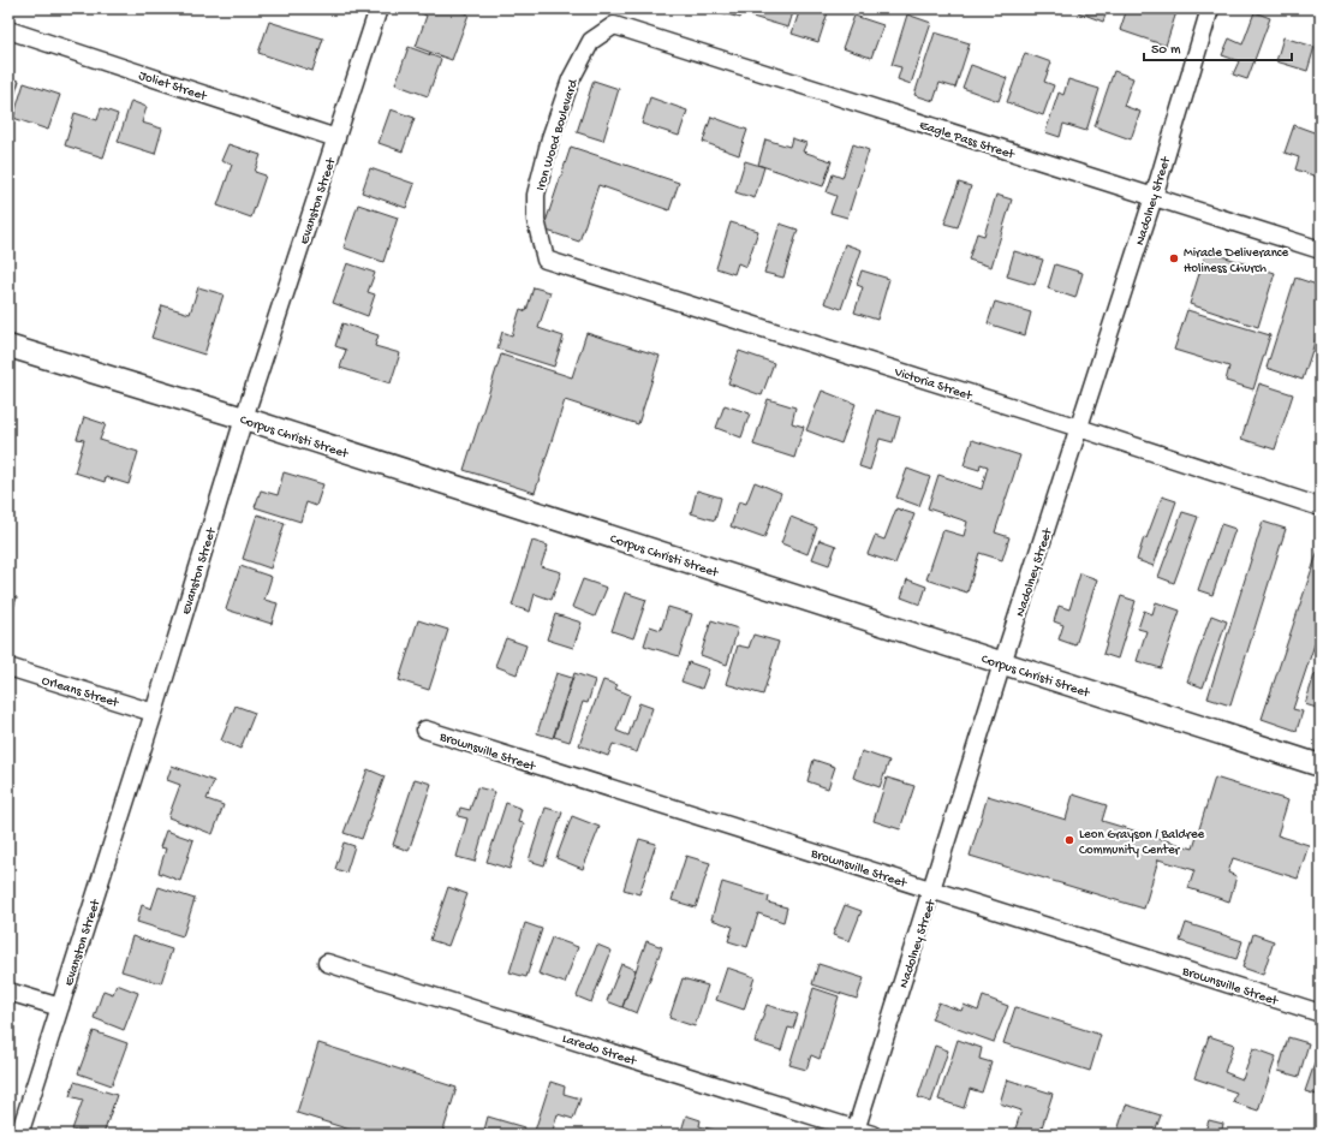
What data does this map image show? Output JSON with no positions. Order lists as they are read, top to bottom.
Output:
{
  "streets": {
    "street": [
      "Joliet Street",
      "Iron Wood Boulevard",
      "Eagle Pass Street",
      "Evanston Street",
      "Nadolney Street",
      "Victoria Street",
      "Corpus Christi Street",
      "Orleans Street",
      "Brownsville Street",
      "Laredo Street"
    ]
  },
  "crossings": [
    ["Joliet Street", "Evanston Street"],
    ["Iron Wood Boulevard", "Eagle Pass Street"],
    ["Iron Wood Boulevard", "Victoria Street"],
    ["Eagle Pass Street", "Nadolney Street"],
    ["Evanston Street", "Corpus Christi Street"],
    ["Evanston Street", "Orleans Street"],
    ["Nadolney Street", "Victoria Street"],
    ["Nadolney Street", "Corpus Christi Street"],
    ["Nadolney Street", "Brownsville Street"],
    ["Nadolney Street", "Laredo Street"]
  ],
  "places": ["Miracle Deliverance Holiness Church", "Leon Grayson / Baldree Community Center"],
  "scale_bar": "50 m"
}
